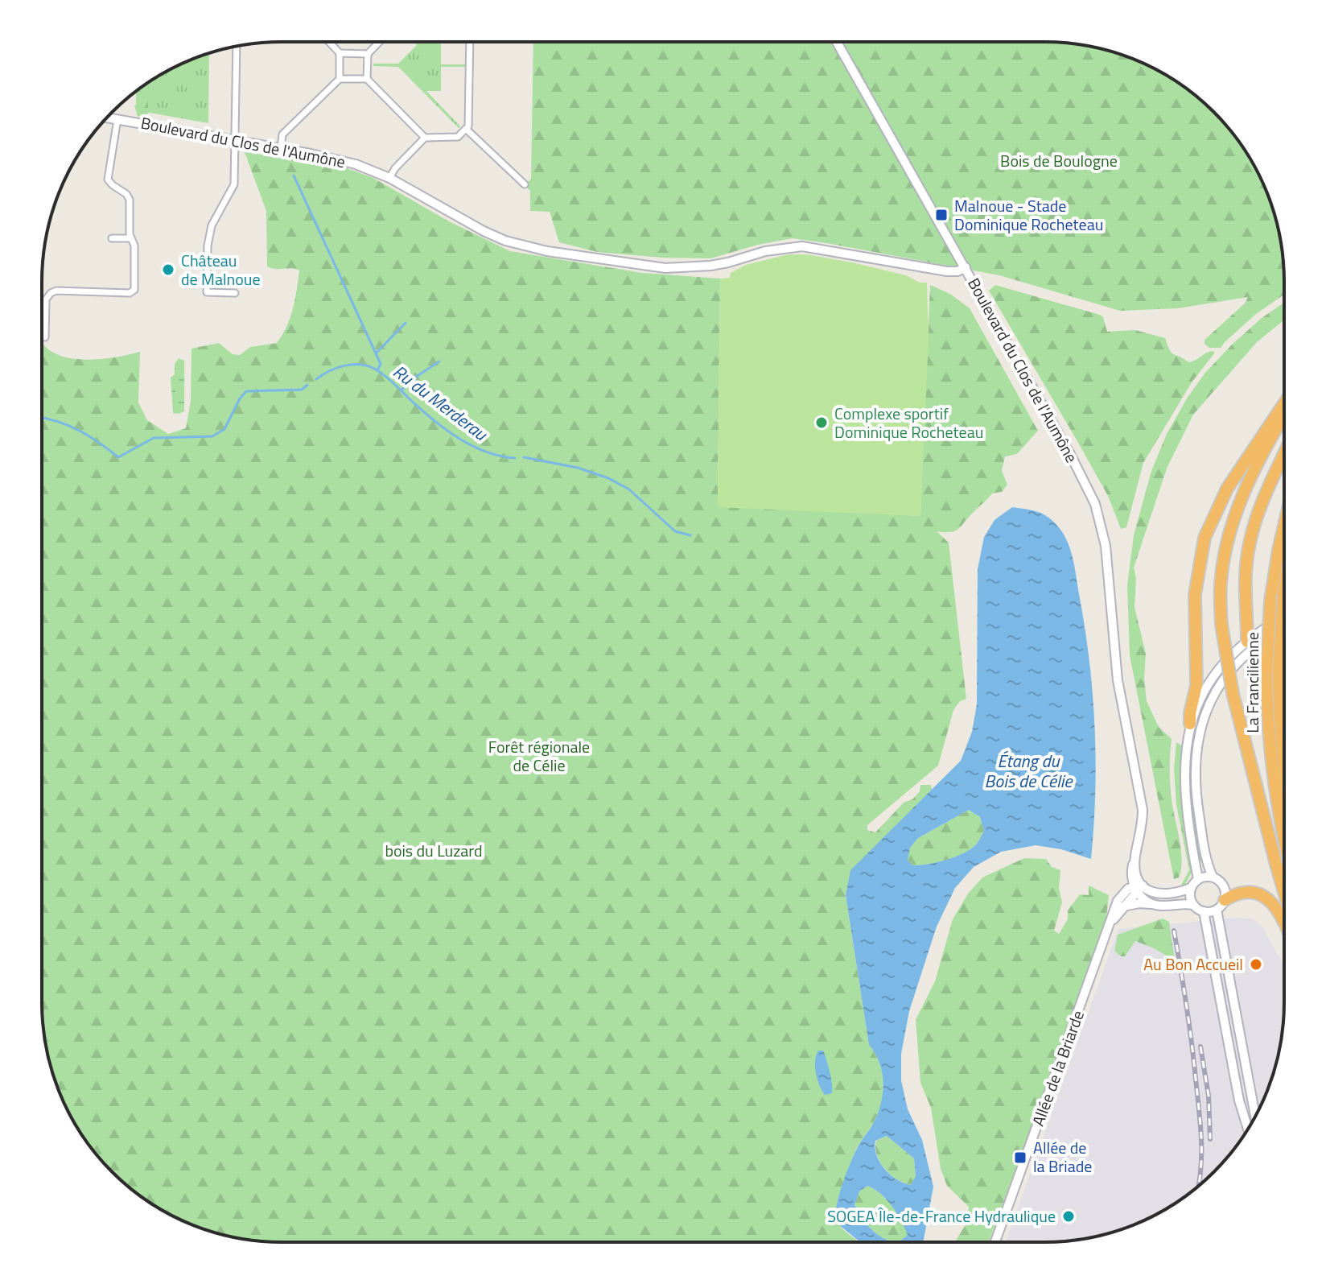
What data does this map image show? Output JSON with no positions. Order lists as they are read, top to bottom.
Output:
{
  "streets": {
    "highway": ["La Francilienne"],
    "main road": ["Boulevard du Clos de l'Aumône", "Allée de la Briarde"]
  },
  "crossings": [
    ["Boulevard du Clos de l'Aumône", "Allée de la Briarde"]
  ],
  "water": ["Ru du Merderau", "Étang du Bois de Célie"],
  "parks": ["Bois de Boulogne", "Forêt régionale de Célie", "bois du Luzard"],
  "places": {
    "transit": ["Malnoue - Stade Dominique Rocheteau", "Allée de la Briade"],
    "other": [
      "Château de Malnoue",
      "Complexe sportif Dominique Rocheteau",
      "Au Bon Accueil",
      "SOGEA Île-de-France Hydraulique"
    ]
  }
}
